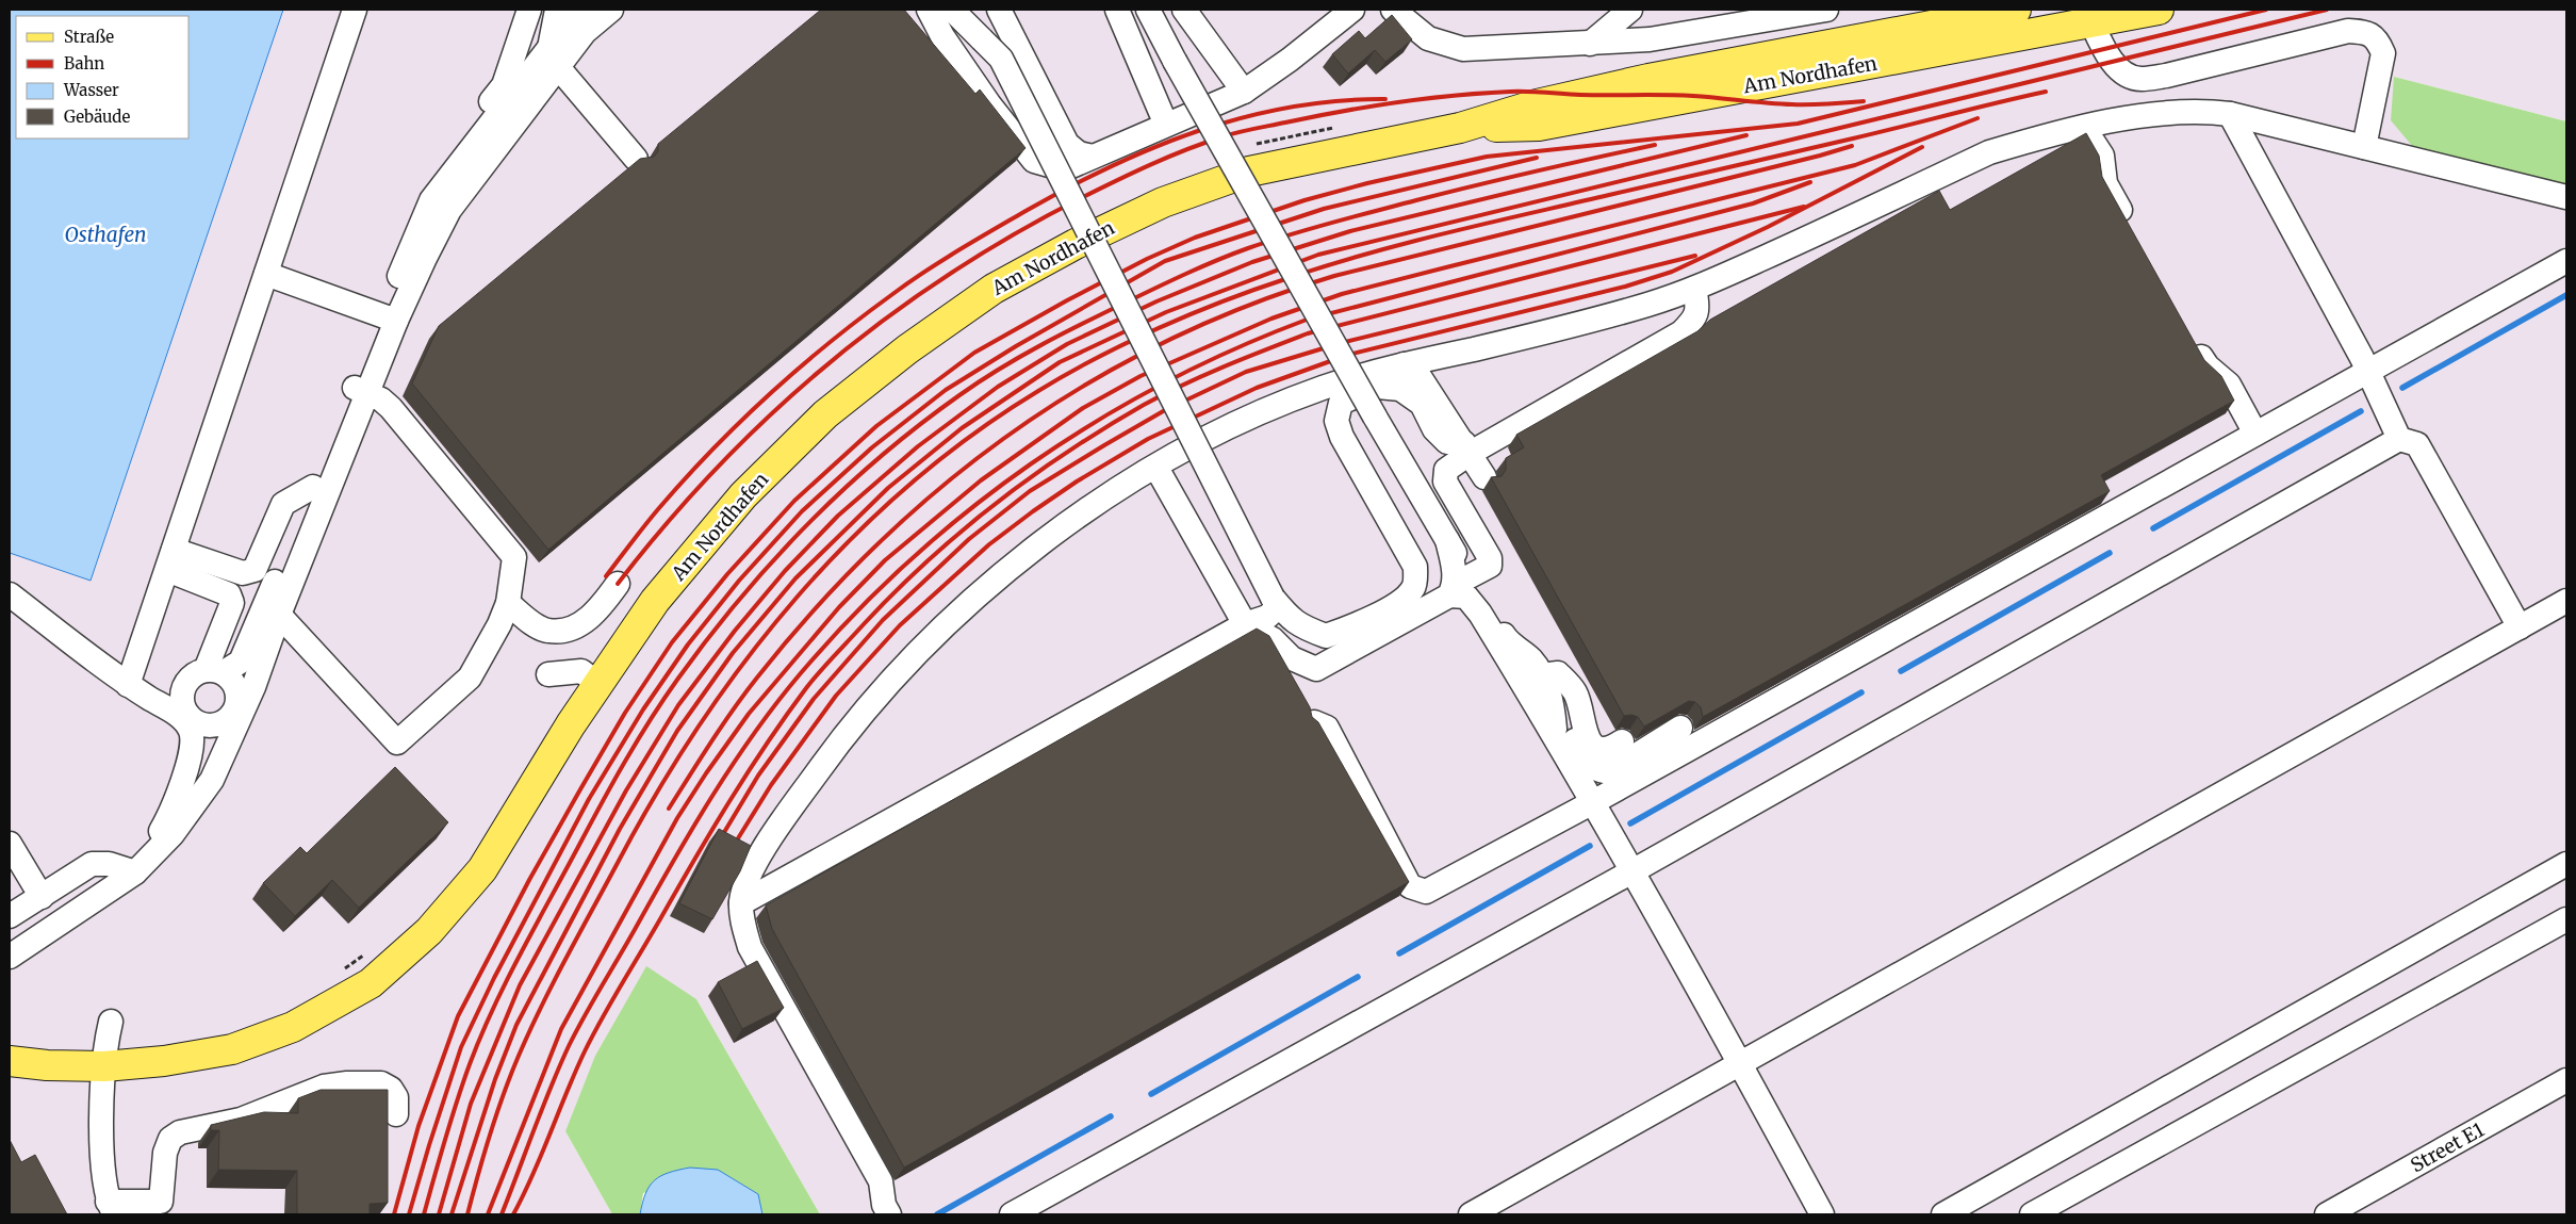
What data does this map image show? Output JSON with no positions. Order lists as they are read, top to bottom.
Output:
{
  "streets": {
    "main road": ["Am Nordhafen"],
    "lane": ["Street E1"]
  },
  "water": ["Osthafen"],
  "legend": [
    "Straße",
    "Bahn",
    "Wasser",
    "Gebäude"
  ]
}
